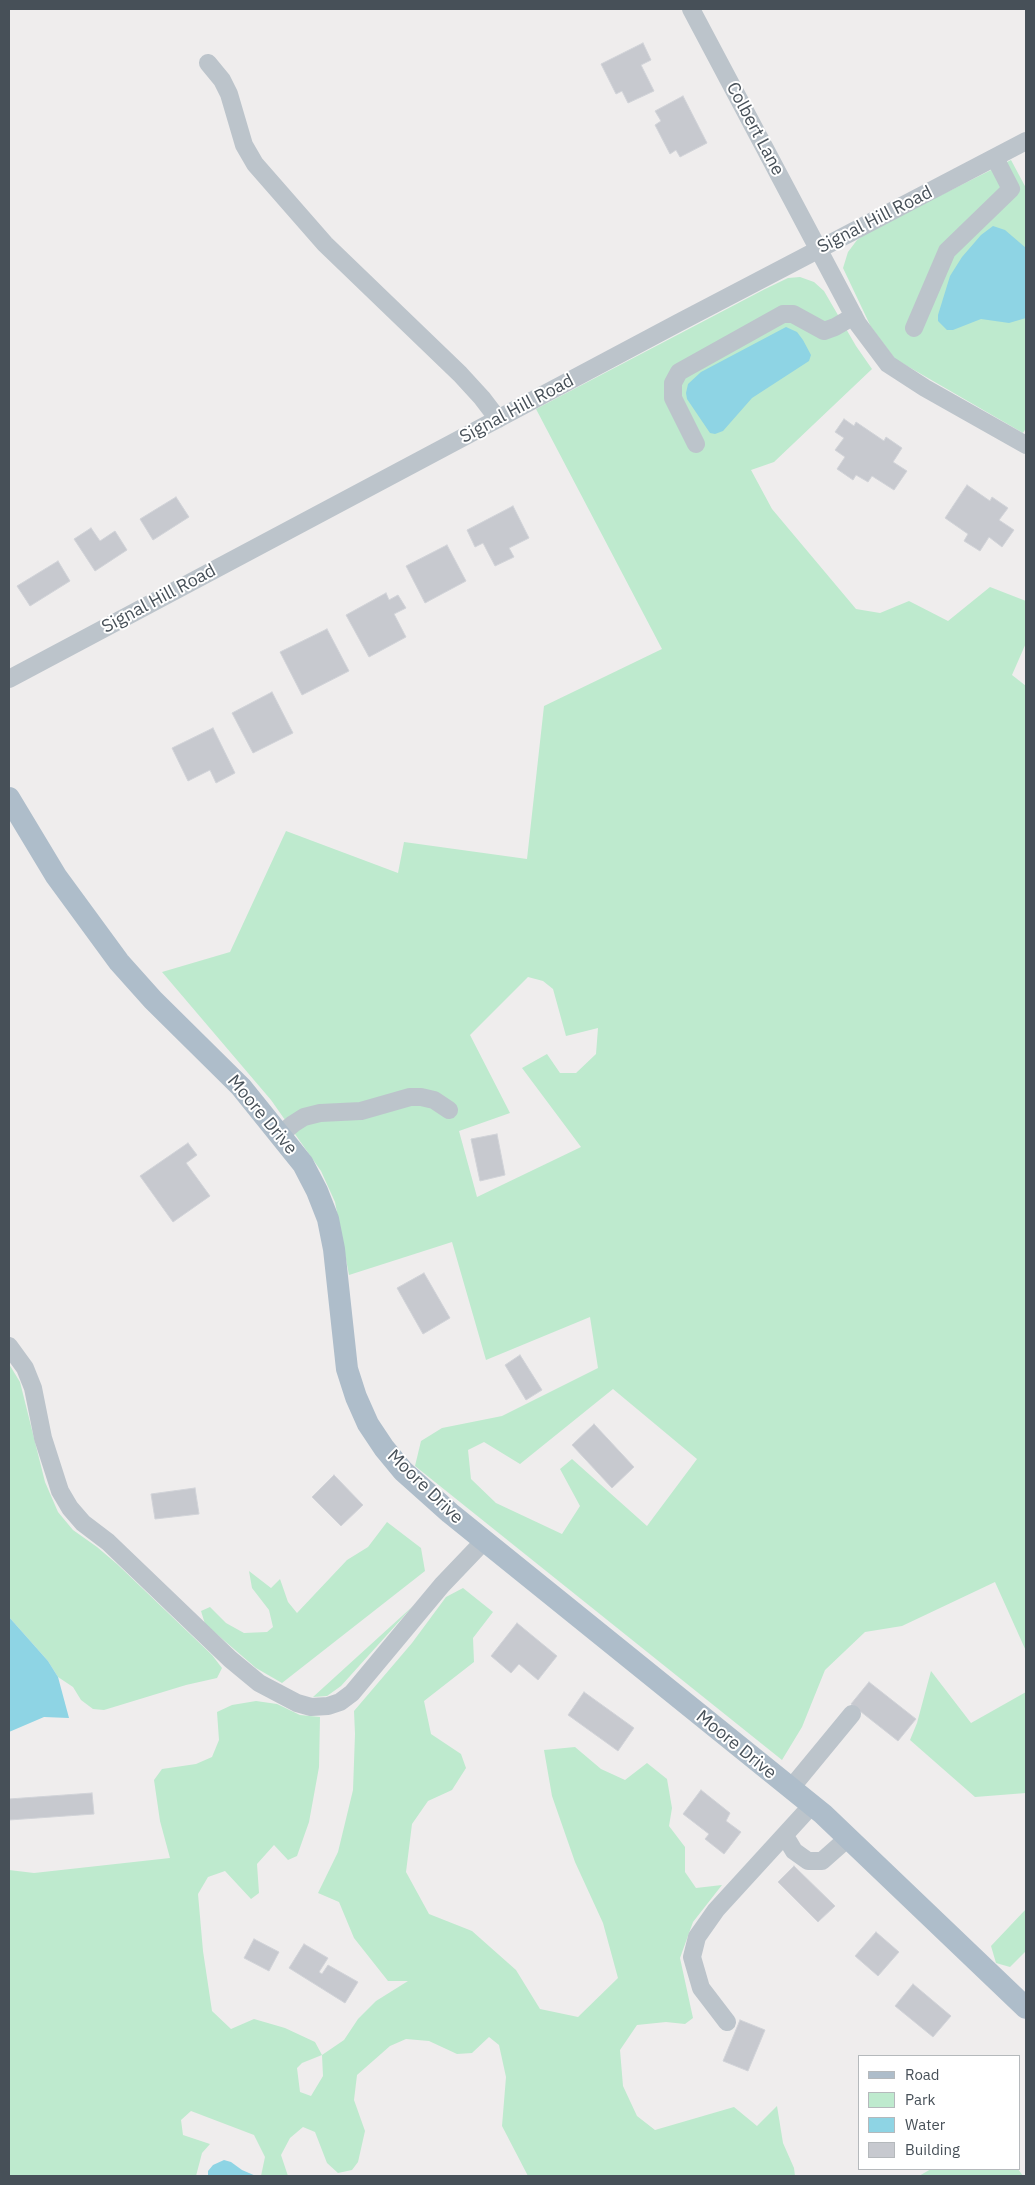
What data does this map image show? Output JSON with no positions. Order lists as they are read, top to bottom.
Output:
{
  "streets": {
    "main road": ["Moore Drive"],
    "street": ["Colbert Lane", "Signal Hill Road"]
  },
  "crossings": [
    ["Colbert Lane", "Signal Hill Road"]
  ],
  "legend": [
    "Road",
    "Park",
    "Water",
    "Building"
  ]
}
